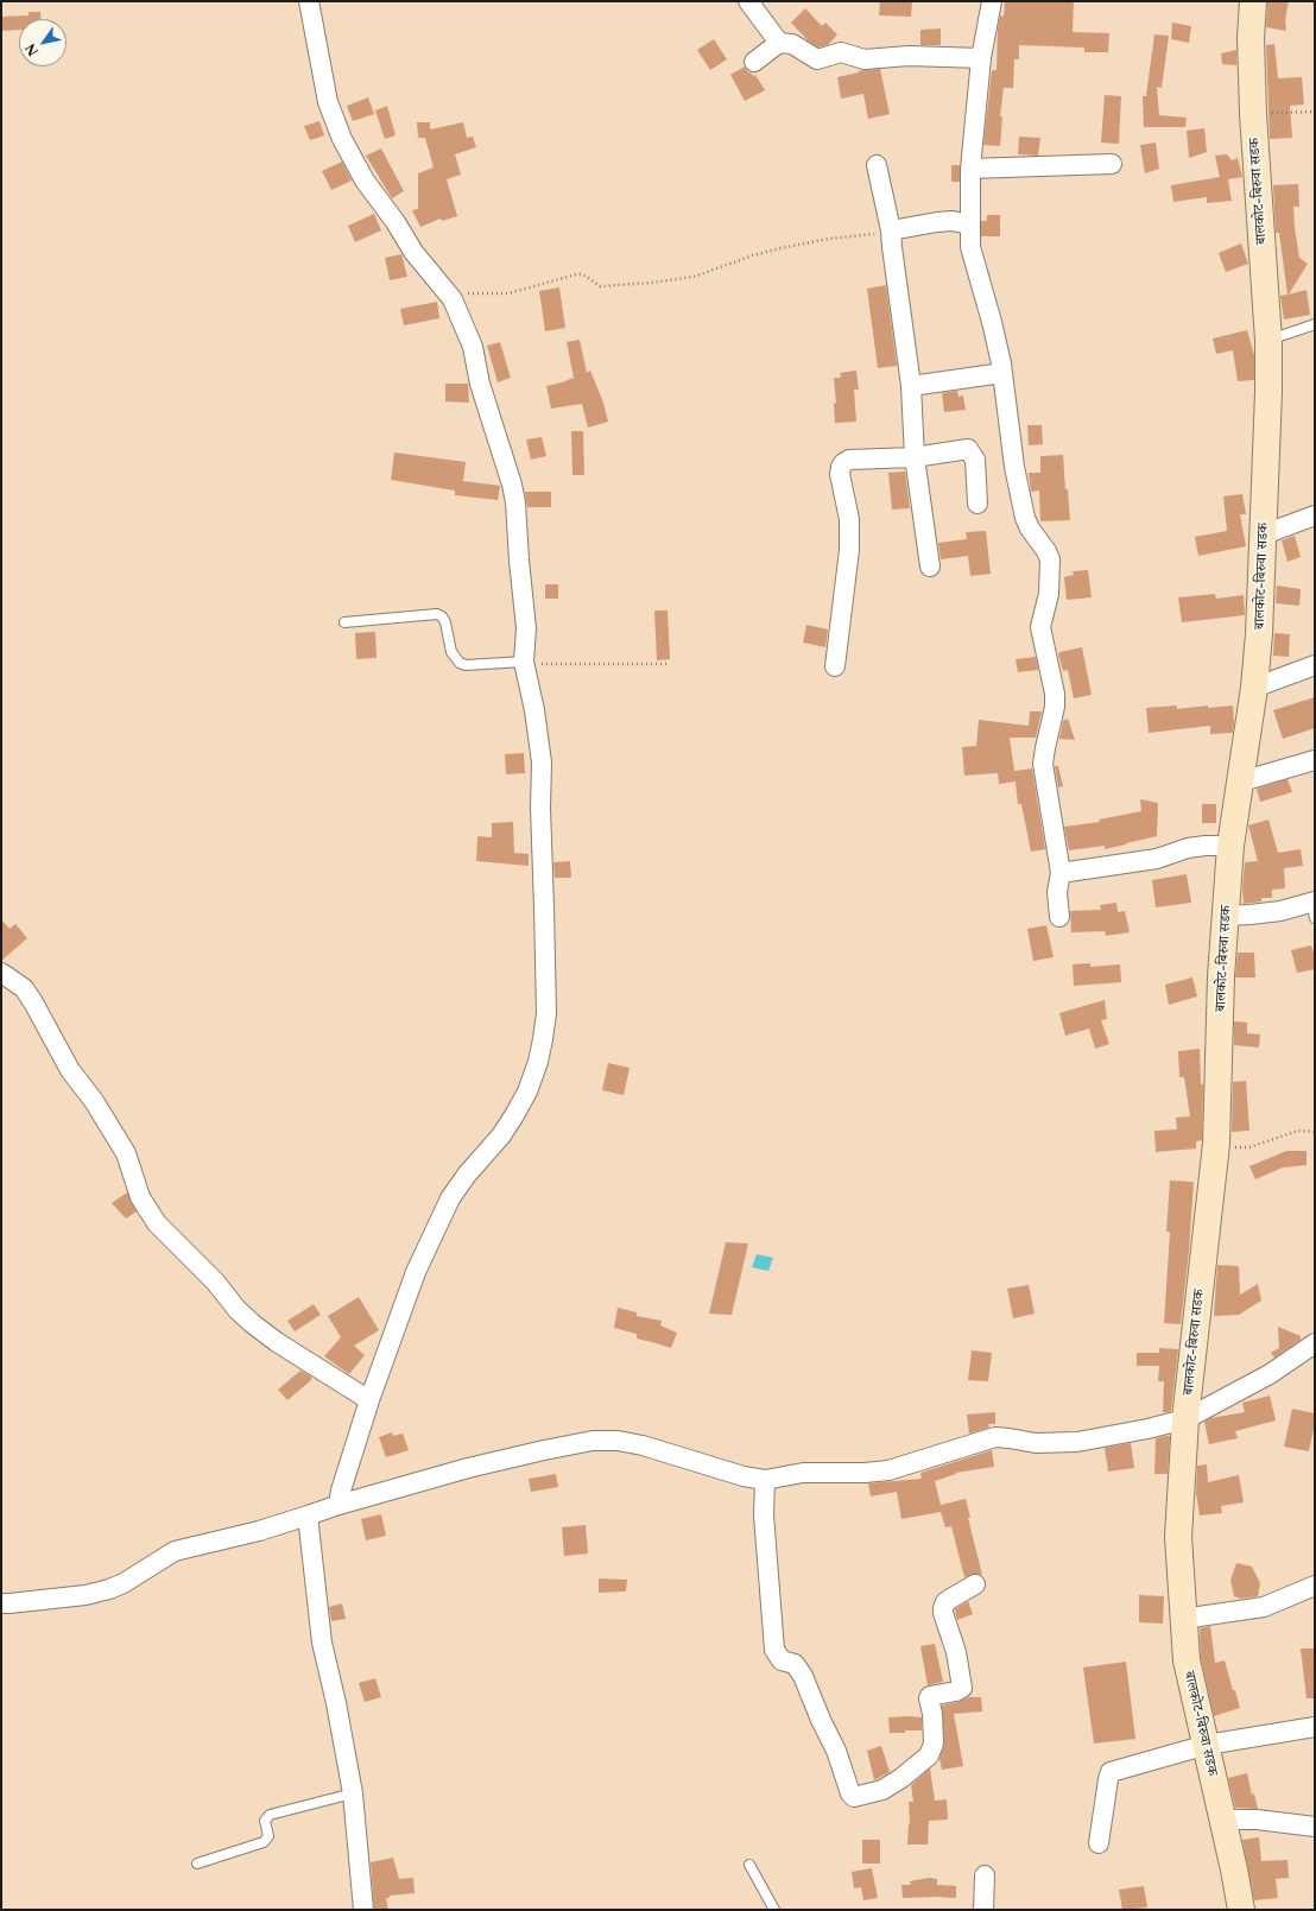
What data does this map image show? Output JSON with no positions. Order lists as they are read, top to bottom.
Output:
{
  "streets": {
    "main road": ["बालकोट-बिरुवा सडक"]
  },
  "north": "bottom left"
}
